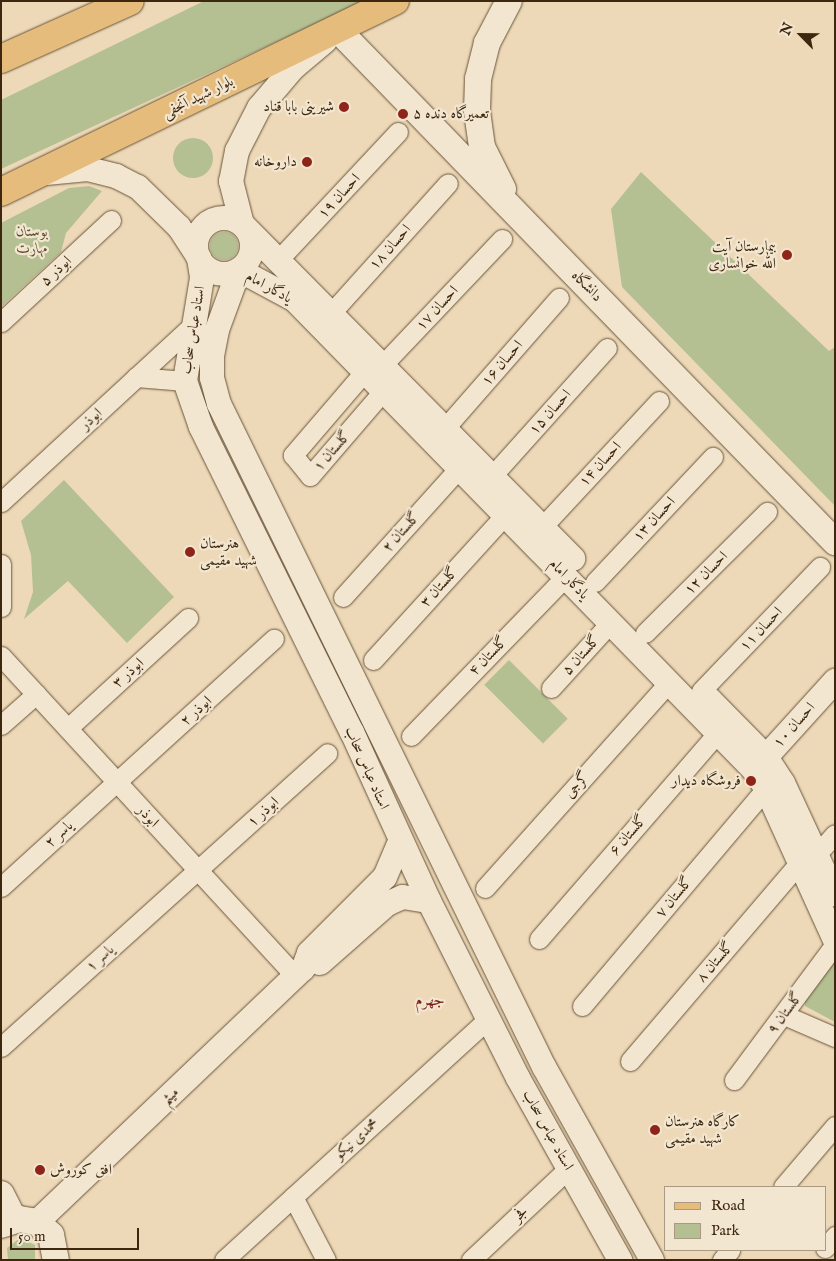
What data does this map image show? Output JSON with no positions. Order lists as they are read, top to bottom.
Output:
{
  "streets": {
    "main road": ["بلوار شهید آنجفی", "دانشگاه"],
    "street": [
      "احسان ۱۹",
      "احسان ۱۸",
      "ابوذر ۵",
      "یادگار امام",
      "احسان ۱۷",
      "استاد عباس سحاب",
      "احسان ۱۶",
      "احسان ۱۵",
      "ابوذر",
      "گلستان ۱",
      "احسان ۱۴",
      "احسان ۱۳",
      "گلستان ۲",
      "احسان ۱۲",
      "گلستان ۳",
      "احسان ۱۱",
      "گلستان ۵",
      "گلستان ۴",
      "ابوذر ۳",
      "ابوذر ۲",
      "احسان ۱۰",
      "گرجی",
      "ابوذر ۱",
      "یاسر ۲",
      "گلستان ۶",
      "گلستان ۷",
      "یاسر ۱",
      "گلستان ۸",
      "گلستان ۹",
      "میثم",
      "محمدی نیکو",
      "فجر"
    ]
  },
  "crossings": [
    ["بلوار شهید آنجفی", "دانشگاه"],
    ["احسان ۱۹", "یادگار امام"],
    ["احسان ۱۸", "یادگار امام"],
    ["یادگار امام", "احسان ۱۷"],
    ["یادگار امام", "استاد عباس سحاب"],
    ["یادگار امام", "احسان ۱۶"],
    ["یادگار امام", "احسان ۱۵"],
    ["یادگار امام", "گلستان ۱"],
    ["یادگار امام", "احسان ۱۴"],
    ["یادگار امام", "احسان ۱۳"],
    ["یادگار امام", "گلستان ۲"],
    ["یادگار امام", "احسان ۱۲"],
    ["یادگار امام", "گلستان ۳"],
    ["یادگار امام", "احسان ۱۱"],
    ["یادگار امام", "گلستان ۵"],
    ["یادگار امام", "گلستان ۴"],
    ["یادگار امام", "احسان ۱۰"],
    ["یادگار امام", "گرجی"],
    ["یادگار امام", "گلستان ۶"],
    ["یادگار امام", "گلستان ۷"],
    ["یادگار امام", "گلستان ۸"],
    ["احسان ۱۷", "گلستان ۱"],
    ["استاد عباس سحاب", "ابوذر"],
    ["استاد عباس سحاب", "میثم"],
    ["استاد عباس سحاب", "محمدی نیکو"],
    ["استاد عباس سحاب", "فجر"],
    ["ابوذر", "ابوذر ۳"],
    ["ابوذر", "ابوذر ۲"],
    ["ابوذر", "ابوذر ۱"],
    ["ابوذر", "یاسر ۲"],
    ["ابوذر", "یاسر ۱"],
    ["ابوذر", "میثم"],
    ["ابوذر ۲", "یاسر ۲"],
    ["احسان ۱۰", "گلستان ۷"],
    ["ابوذر ۱", "یاسر ۱"]
  ],
  "districts": ["جهرم"],
  "parks": ["بوستان مهارت"],
  "places": [
    "شیرینی بابا قناد",
    "تعمیرگاه دنده ۵",
    "داروخانه",
    "بیمارستان آیت الله خوانساری",
    "هنرستان شهید مقیمی",
    "فروشگاه دیدار",
    "کارگاه هنرستان شهید مقیمی",
    "افق کوروش"
  ],
  "legend": ["Road", "Park"],
  "scale_bar": "50 m",
  "north": "top left"
}
